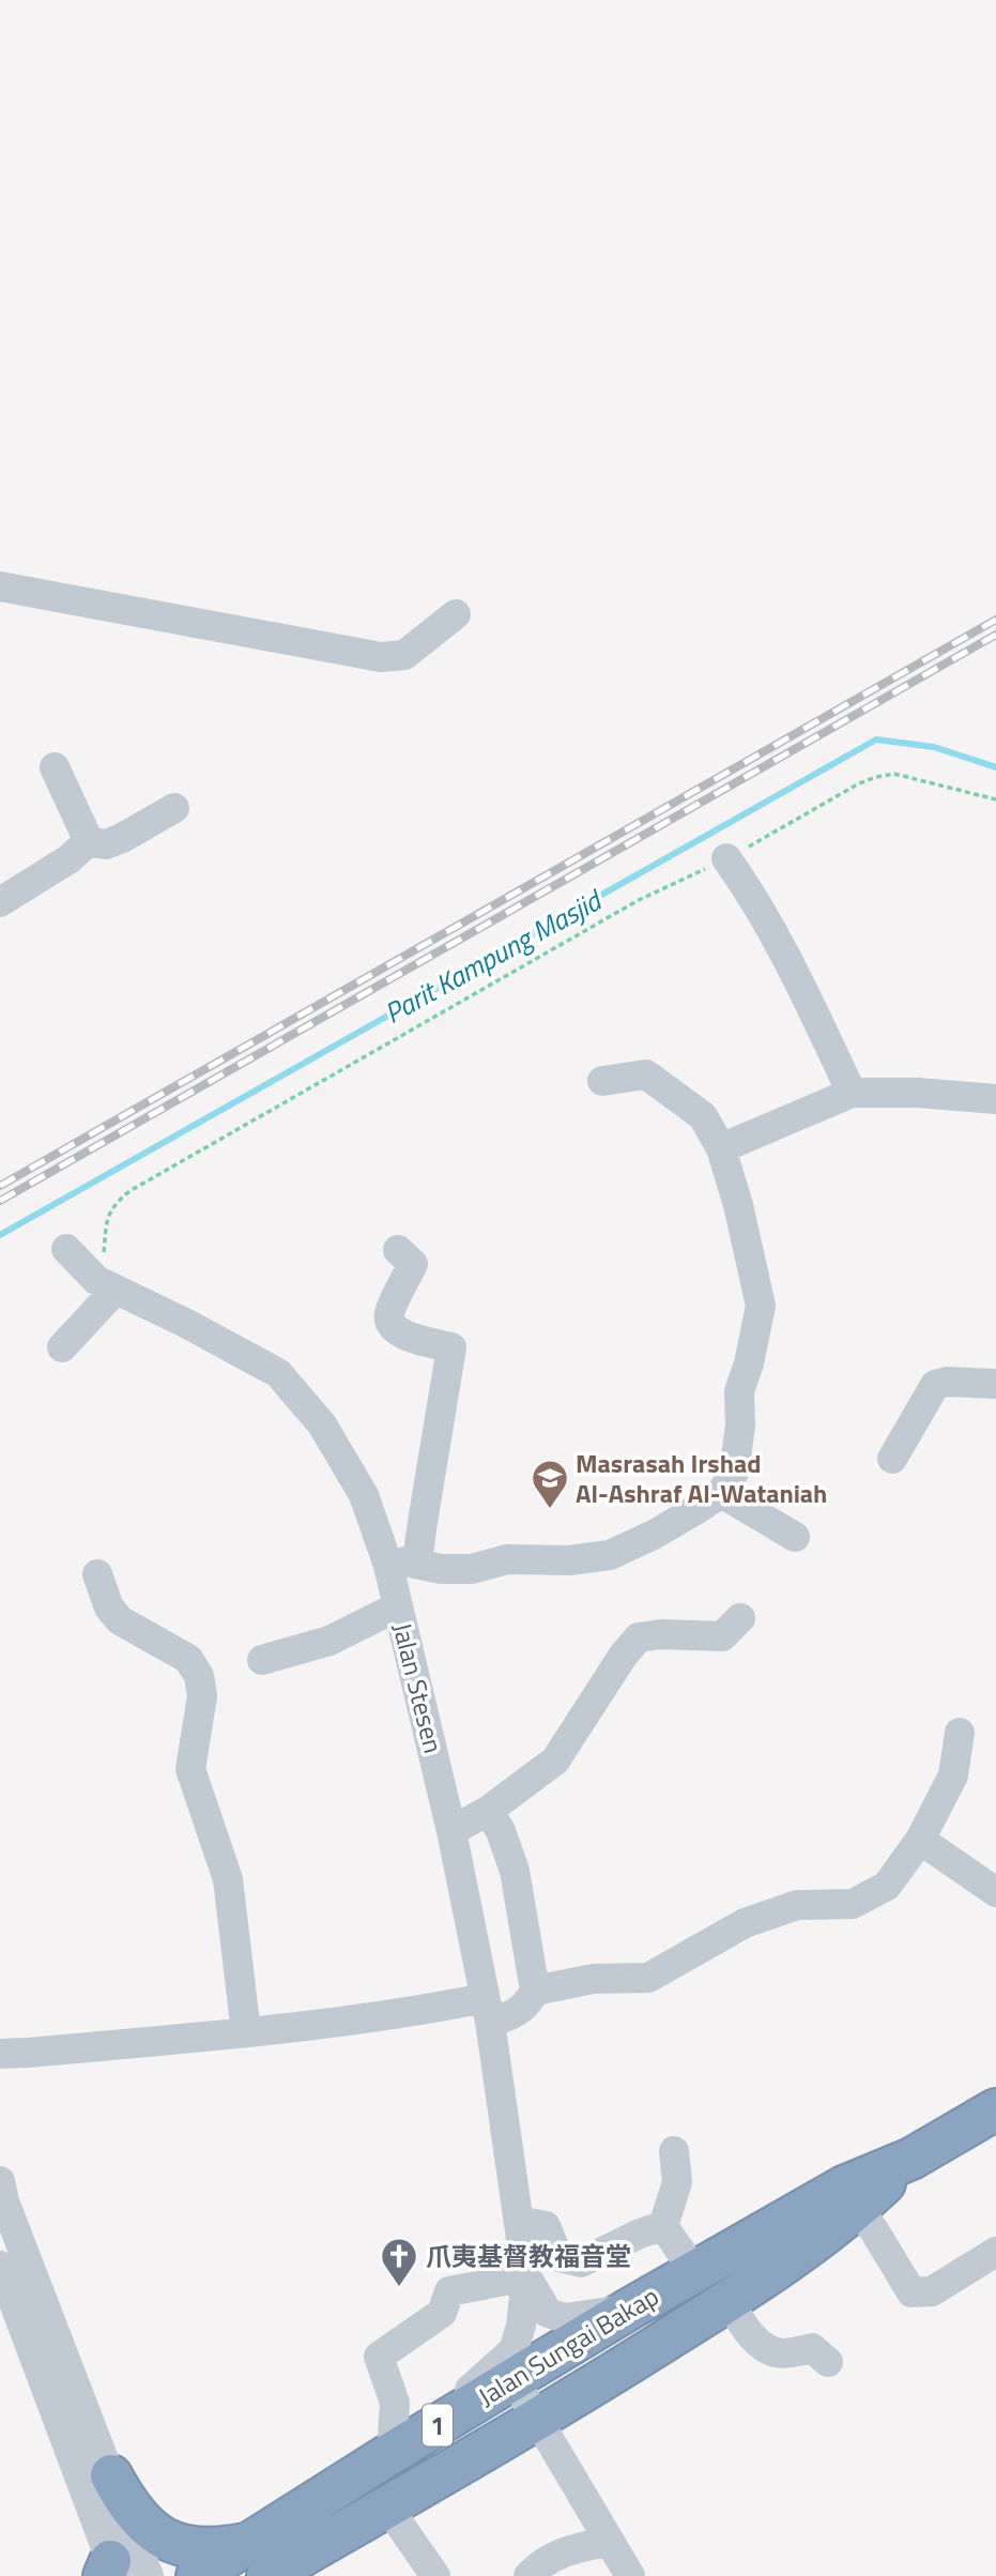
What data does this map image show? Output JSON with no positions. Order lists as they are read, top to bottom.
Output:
{
  "streets": {
    "highway": ["Jalan Sungai Bakap", "1"],
    "street": ["Jalan Stesen"]
  },
  "crossings": [
    ["Jalan Stesen", "Jalan Sungai Bakap"]
  ],
  "water": ["Parit Kampung Masjid"],
  "places": {
    "school or university": ["Masrasah Irshad Al-Ashraf Al-Wataniah"],
    "church": ["爪夷基督教福音堂"]
  }
}
